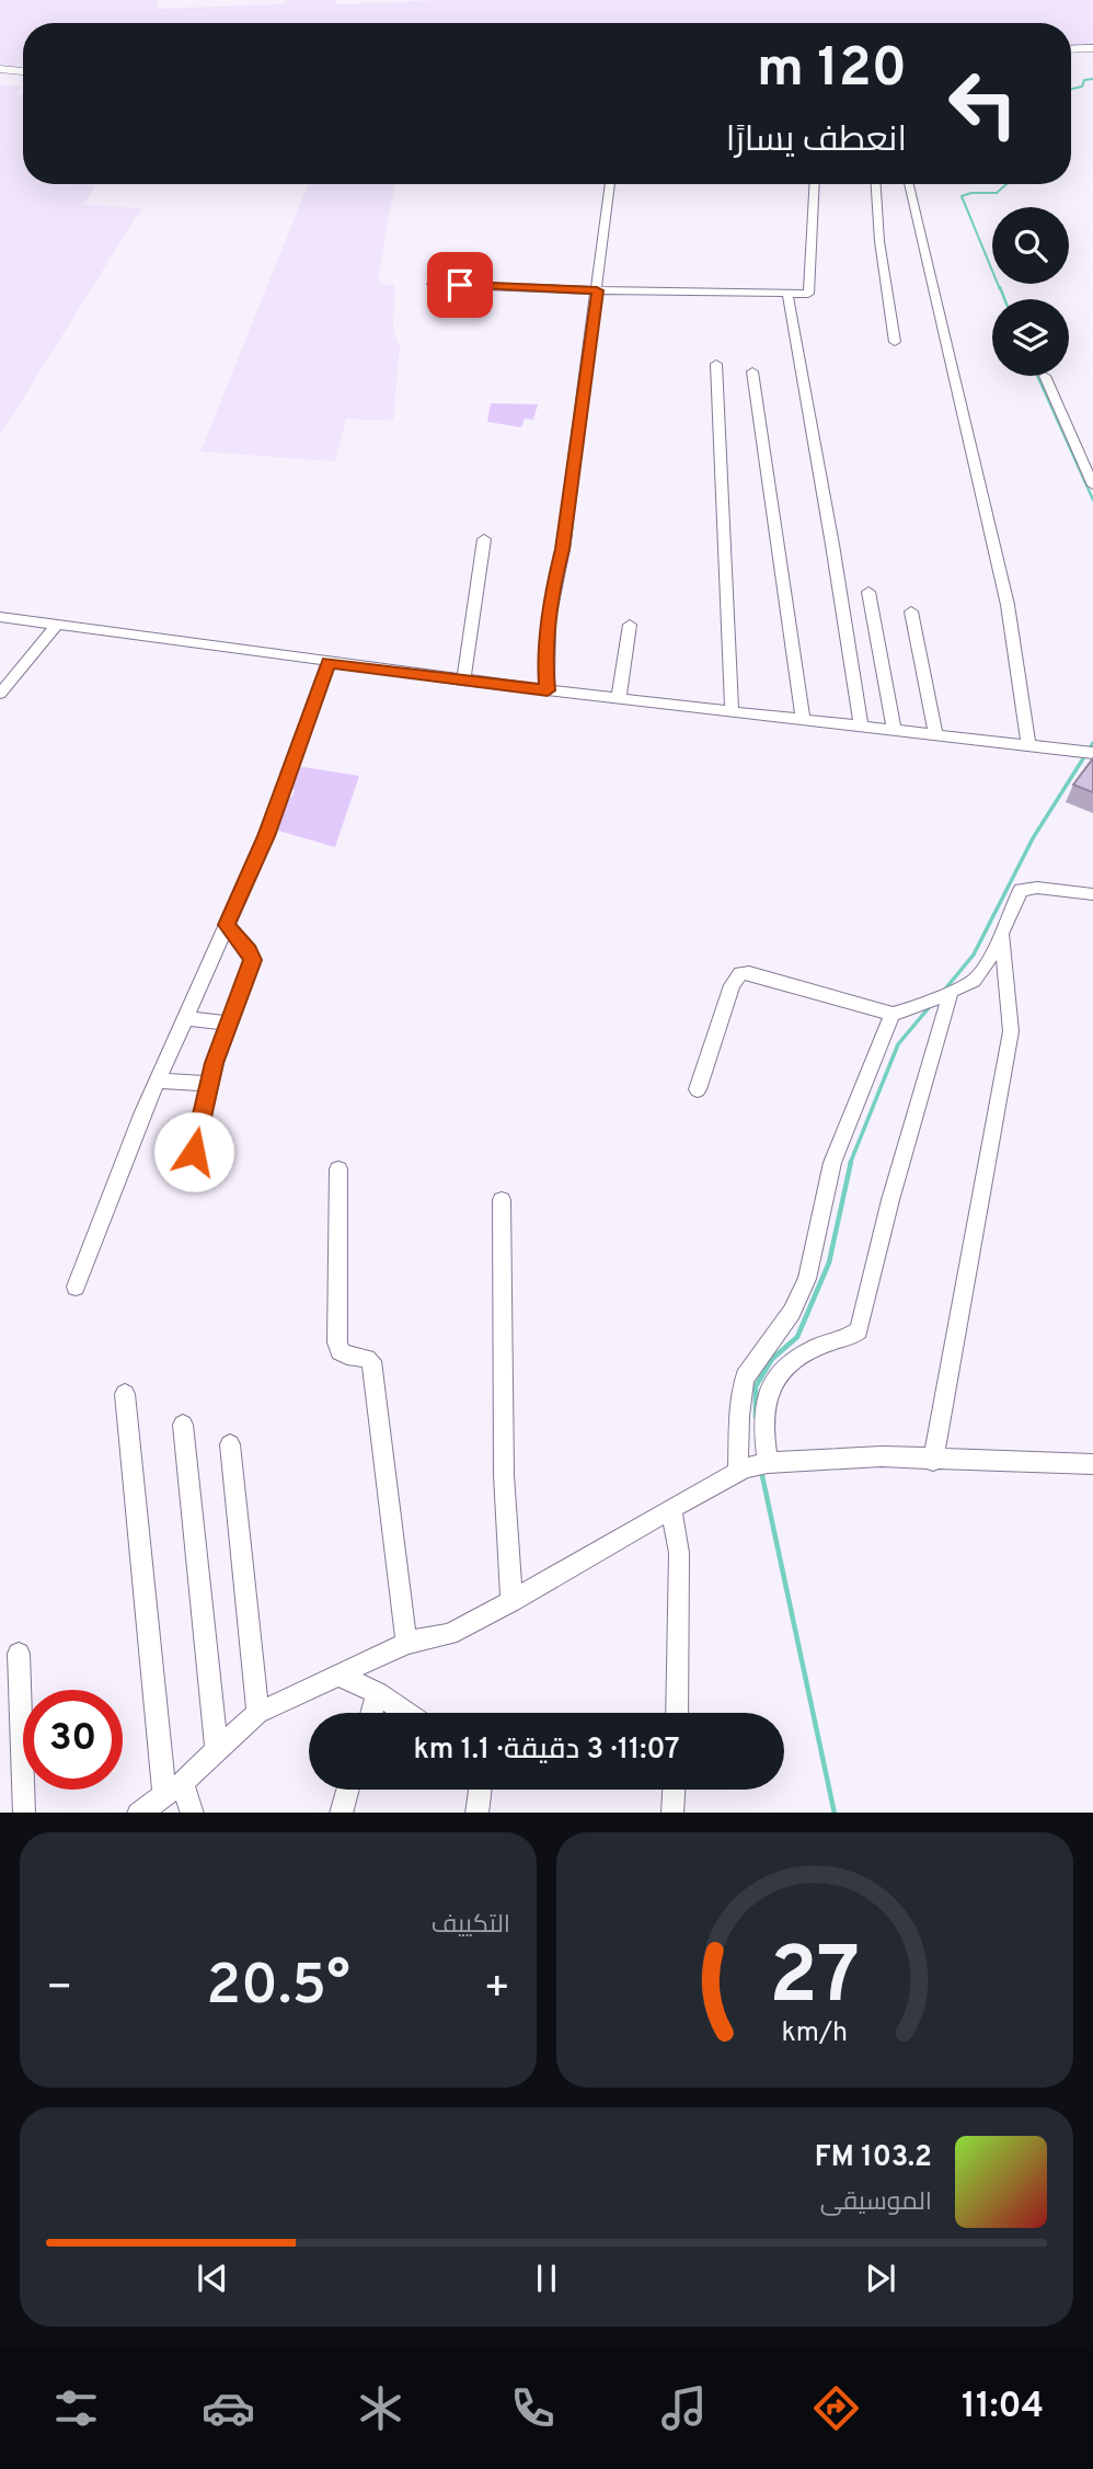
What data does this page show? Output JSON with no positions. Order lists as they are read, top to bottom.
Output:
{
  "page": {
    "turn": ["120 m", "انعطف يسارًا"],
    "limit": "30",
    "trip": "11:07 · 3 دقيقة · 1.1 km",
    "tile": "التكييف",
    "heat": ["−", "20.5°", "+"],
    "song": ["103.2 FM", "الموسيقى"],
    "tabs": "11:04",
    "gauge": ["27", "km/h"]
  }
}
